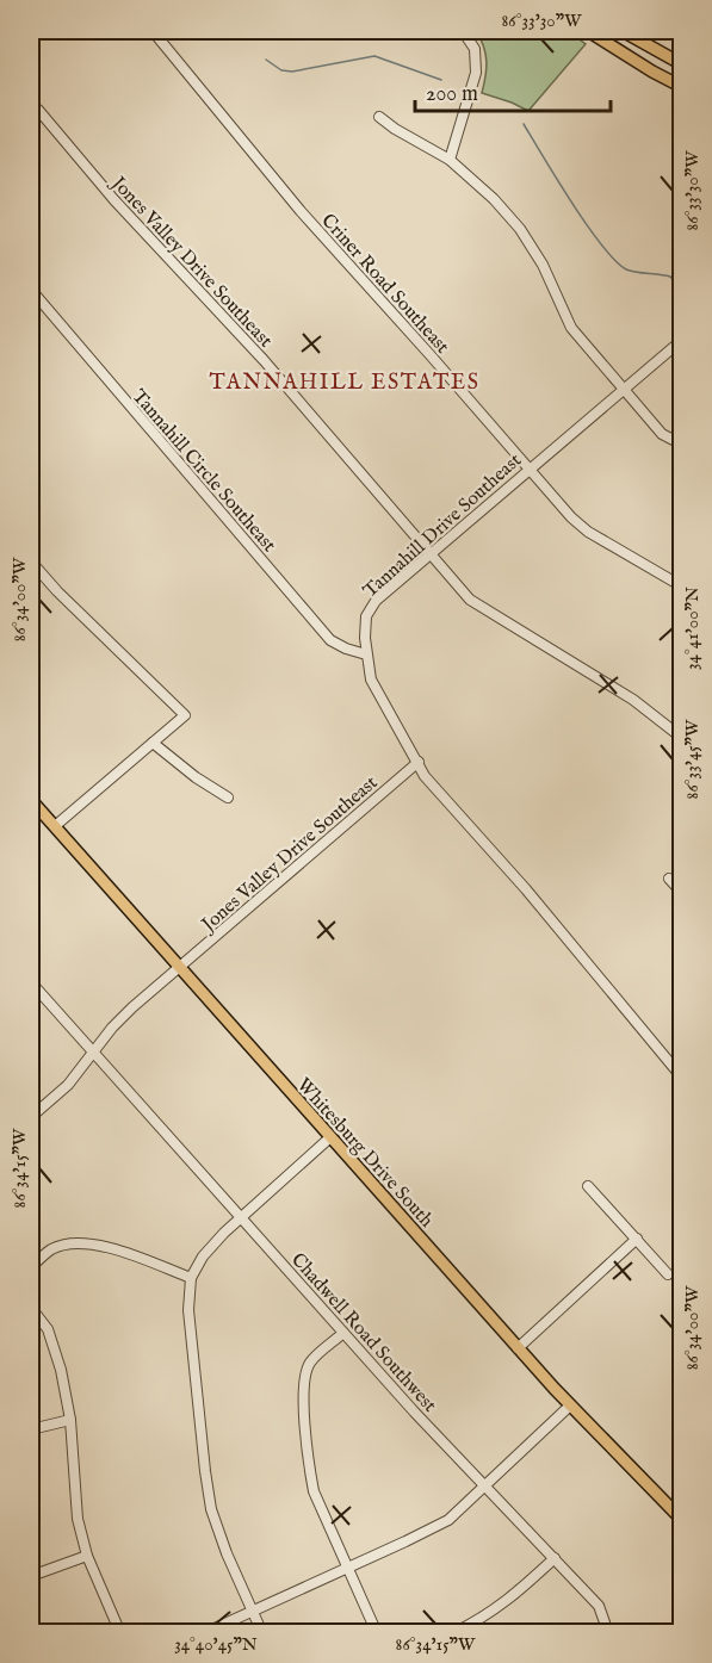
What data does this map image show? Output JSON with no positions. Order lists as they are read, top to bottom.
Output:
{
  "streets": {
    "main road": ["Whitesburg Drive South"],
    "street": [
      "Jones Valley Drive Southeast",
      "Criner Road Southeast",
      "Tannahill Circle Southeast",
      "Tannahill Drive Southeast",
      "Chadwell Road Southwest"
    ]
  },
  "crossings": [
    ["Jones Valley Drive Southeast", "Tannahill Drive Southeast"],
    ["Jones Valley Drive Southeast", "Whitesburg Drive South"],
    ["Jones Valley Drive Southeast", "Chadwell Road Southwest"],
    ["Criner Road Southeast", "Tannahill Drive Southeast"],
    ["Tannahill Circle Southeast", "Tannahill Drive Southeast"]
  ],
  "districts": ["TANNAHILL ESTATES"],
  "scale_bar": "200 m",
  "coordinates": [
    "86°33'30\"W",
    "86°34'00\"W",
    "34°41'00\"N",
    "86°33'45\"W",
    "86°34'15\"W",
    "34°40'45\"N"
  ]
}
